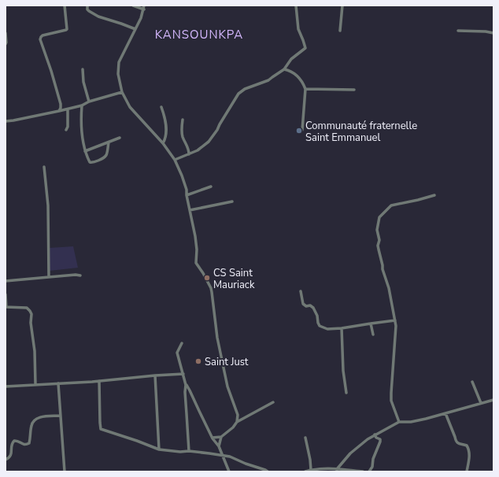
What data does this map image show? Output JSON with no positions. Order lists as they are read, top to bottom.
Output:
{
  "districts": ["KANSOUNKPA"],
  "places": ["Communauté fraternelle Saint Emmanuel", "CS Saint Mauriack", "Saint Just"]
}
